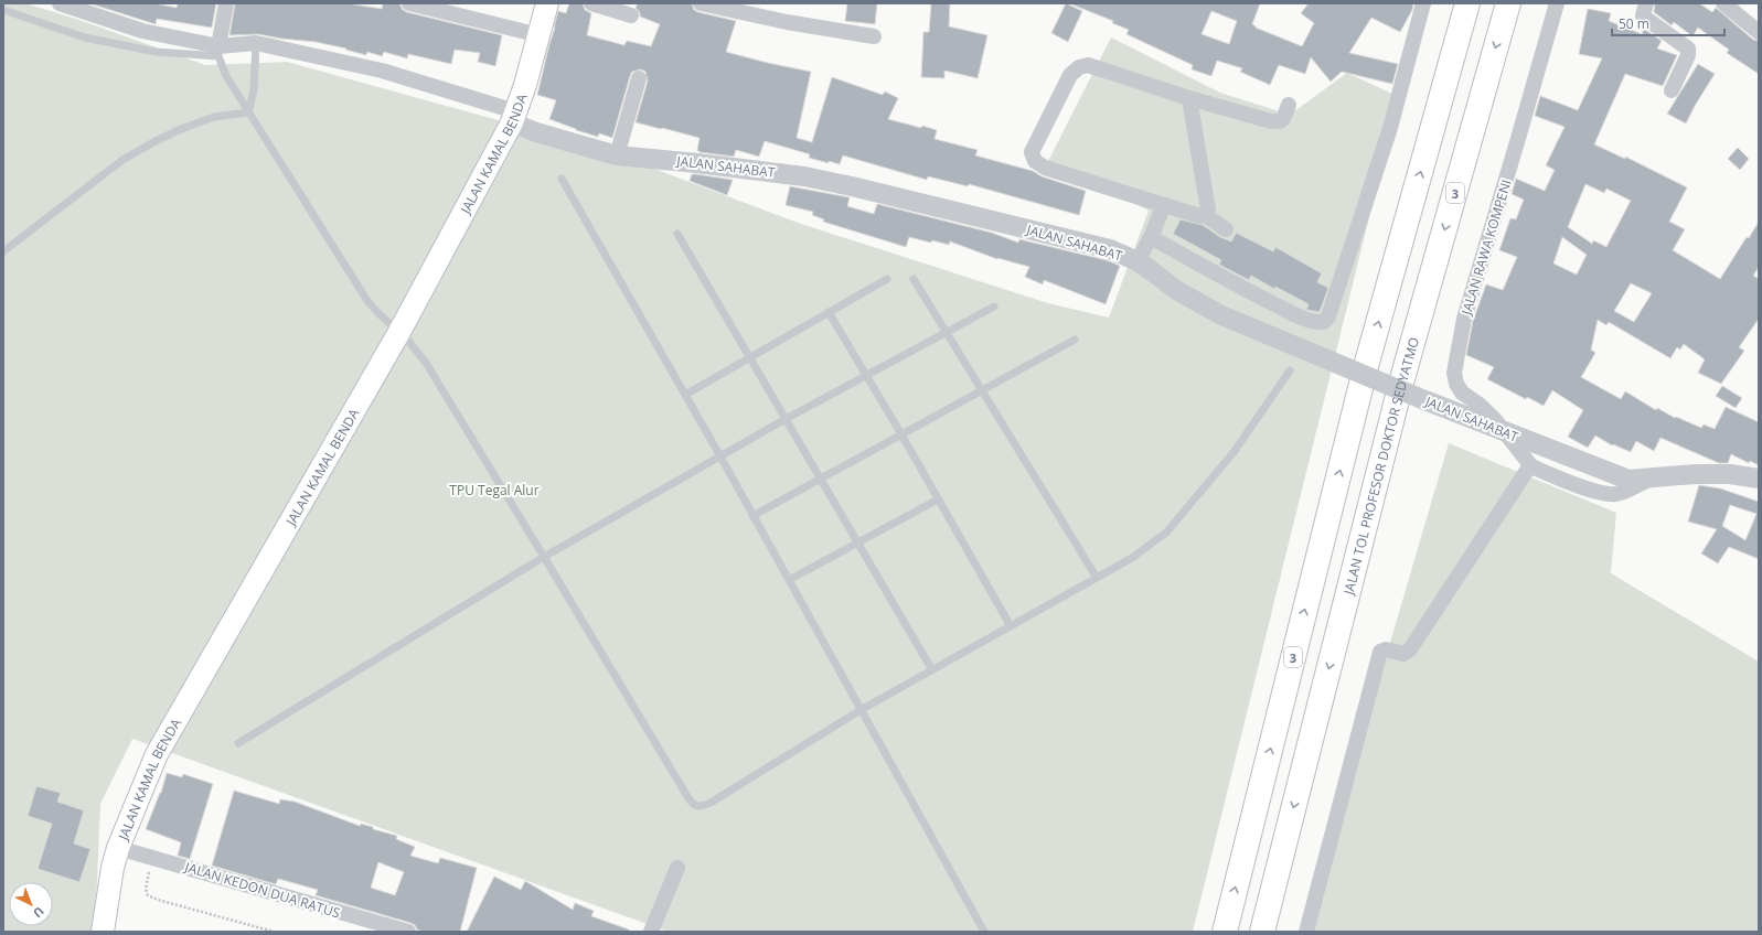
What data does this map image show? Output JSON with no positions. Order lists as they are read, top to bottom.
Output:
{
  "streets": {
    "highway": ["3", "JALAN TOL PROFESOR DOKTOR SEDYATMO"],
    "main road": ["JALAN KAMAL BENDA"],
    "street": ["JALAN SAHABAT", "JALAN RAWA KOMPENI", "JALAN KEDON DUA RATUS"]
  },
  "crossings": [
    ["JALAN KAMAL BENDA", "JALAN SAHABAT"],
    ["JALAN KAMAL BENDA", "JALAN KEDON DUA RATUS"]
  ],
  "parks": ["TPU Tegal Alur"],
  "scale_bar": "50 m",
  "north": "bottom right"
}
